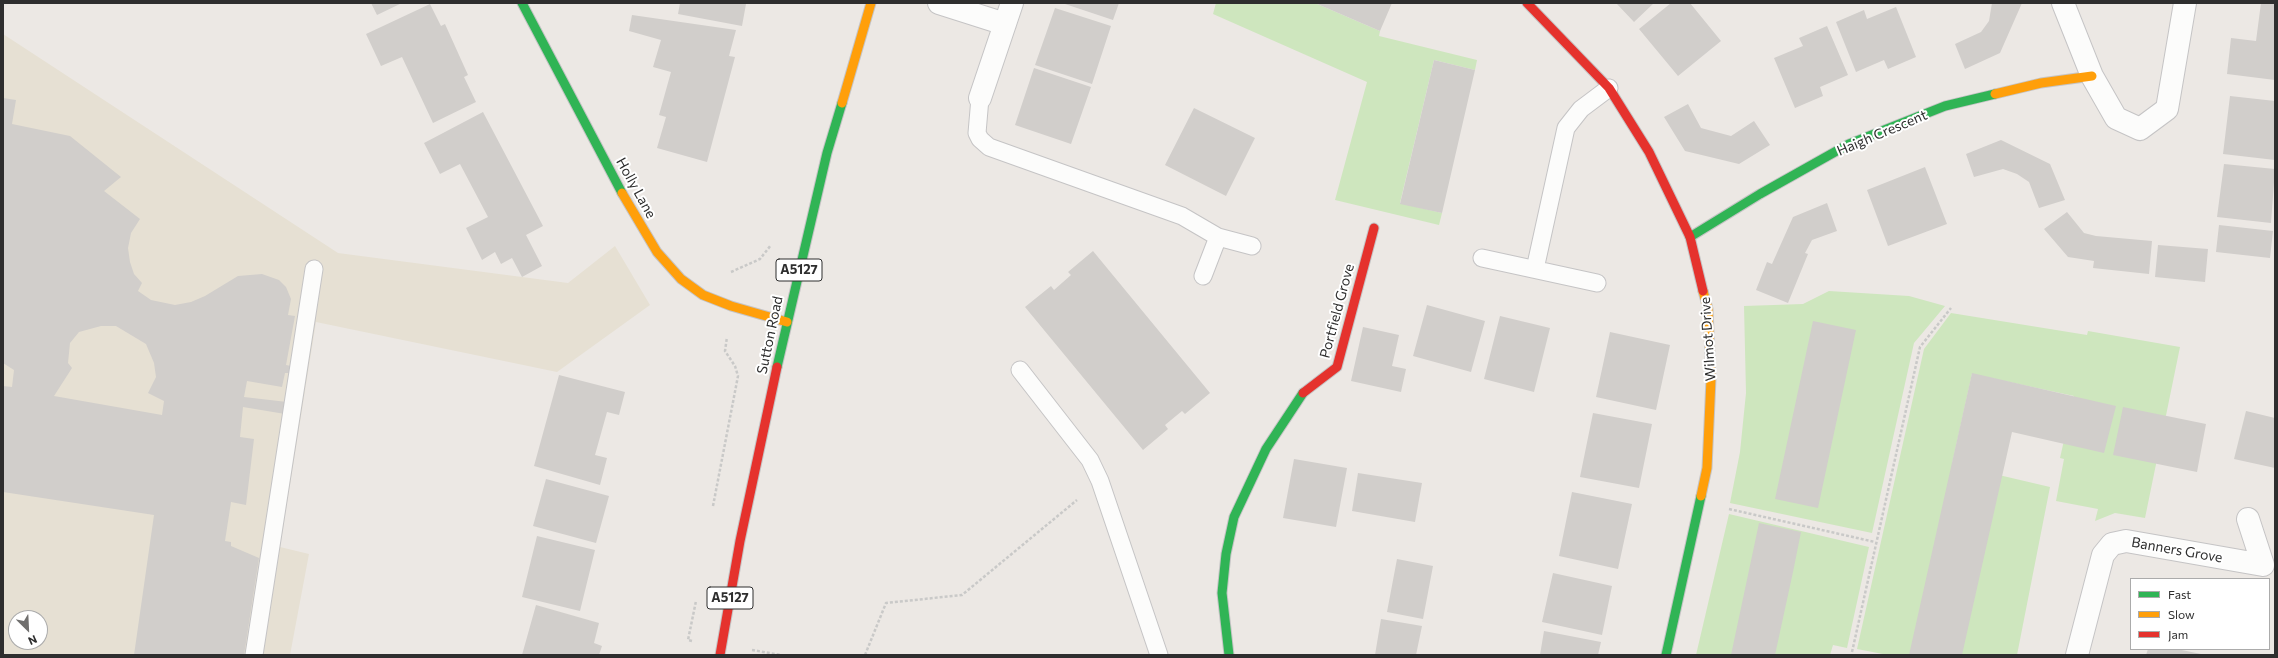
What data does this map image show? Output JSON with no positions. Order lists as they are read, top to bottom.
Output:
{
  "streets": {
    "street": [
      "Haigh Crescent",
      "Holly Lane",
      "A5127",
      "Portfield Grove",
      "Sutton Road",
      "Wilmot Drive",
      "Banners Grove"
    ]
  },
  "crossings": [
    ["Haigh Crescent", "Wilmot Drive"],
    ["Holly Lane", "Sutton Road"]
  ],
  "legend": ["Fast", "Slow", "Jam"],
  "north": "bottom right"
}
